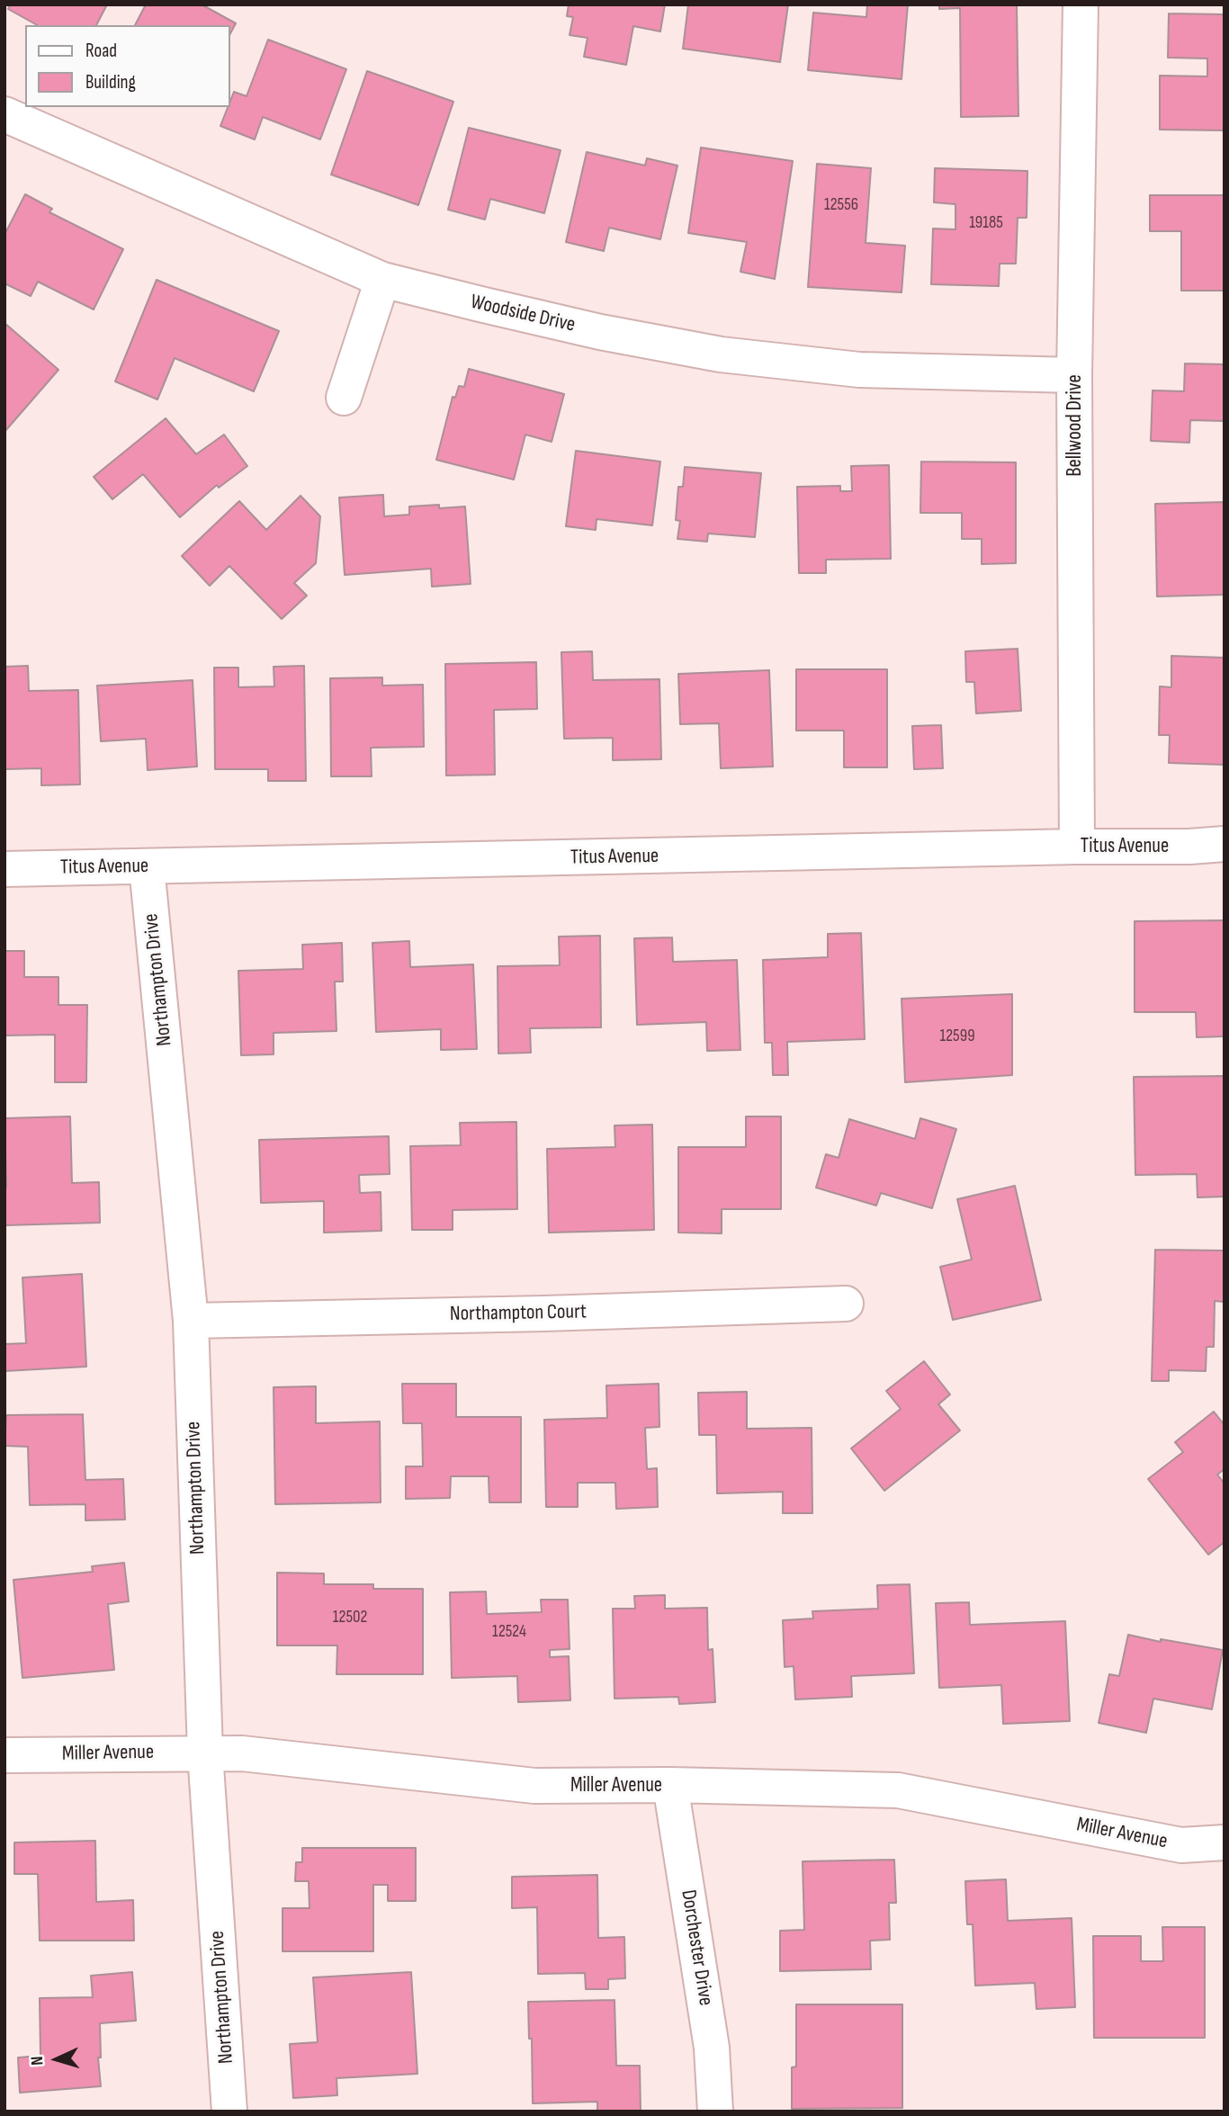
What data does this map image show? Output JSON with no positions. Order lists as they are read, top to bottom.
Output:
{
  "streets": {
    "street": [
      "Woodside Drive",
      "Bellwood Drive",
      "Titus Avenue",
      "Northampton Drive",
      "Northampton Court",
      "Miller Avenue",
      "Dorchester Drive"
    ]
  },
  "crossings": [
    ["Woodside Drive", "Bellwood Drive"],
    ["Bellwood Drive", "Titus Avenue"],
    ["Titus Avenue", "Northampton Drive"],
    ["Northampton Drive", "Northampton Court"],
    ["Northampton Drive", "Miller Avenue"],
    ["Miller Avenue", "Dorchester Drive"]
  ],
  "house_numbers": [
    "12556",
    "19185",
    "12599",
    "12502",
    "12524"
  ],
  "legend": ["Road", "Building"],
  "north": "left"
}
